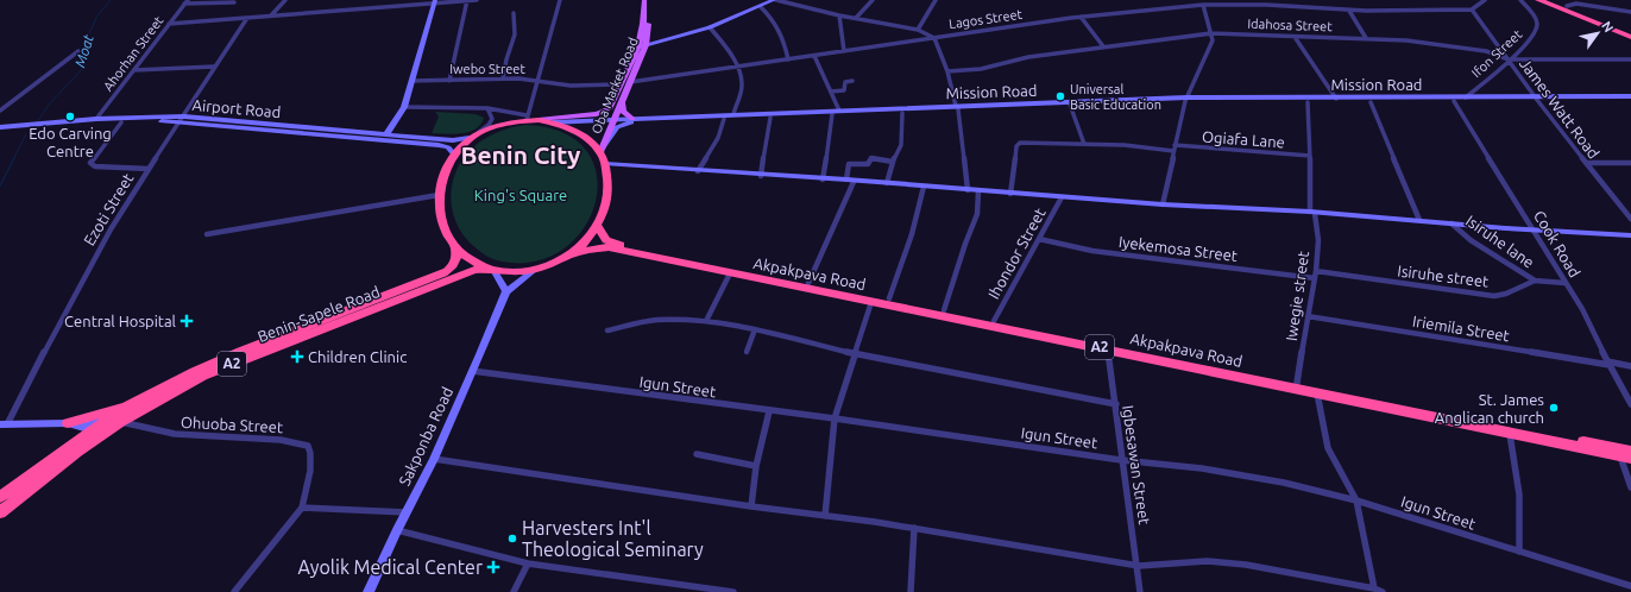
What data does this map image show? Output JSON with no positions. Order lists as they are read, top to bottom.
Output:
{
  "streets": {
    "highway": ["Akpakpava Road", "Benin-Sapele Road", "A2"],
    "main road": ["Oba Market Road"],
    "street": [
      "Lagos Street",
      "Idahosa Street",
      "Ahorhan Street",
      "Ifon Street",
      "Iwebo Street",
      "Mission Road",
      "Airport Road",
      "James Watt Road",
      "Ogiafa Lane",
      "Ezoti Street",
      "Isiruhe lane",
      "Cook Road",
      "Iyekemosa Street",
      "Ihondor Street",
      "Isiruhe street",
      "Iwegie street",
      "Iriemila Street",
      "Igun Street",
      "Ohuoba Street",
      "Sakponba Road",
      "Igbesawan Street"
    ]
  },
  "crossings": [
    ["Lagos Street", "Oba Market Road"],
    ["Lagos Street", "James Watt Road"],
    ["Idahosa Street", "Ifon Street"],
    ["Idahosa Street", "James Watt Road"],
    ["Ahorhan Street", "Airport Road"],
    ["Ifon Street", "Mission Road"],
    ["Ifon Street", "James Watt Road"],
    ["Iwebo Street", "Oba Market Road"],
    ["Mission Road", "Oba Market Road"],
    ["Mission Road", "Airport Road"],
    ["Mission Road", "James Watt Road"],
    ["Mission Road", "Cook Road"],
    ["Mission Road", "Akpakpava Road"],
    ["Mission Road", "Iwegie street"],
    ["Mission Road", "Benin-Sapele Road"],
    ["Mission Road", "A2"],
    ["Mission Road", "Sakponba Road"],
    ["Oba Market Road", "Airport Road"],
    ["Oba Market Road", "Akpakpava Road"],
    ["Oba Market Road", "Benin-Sapele Road"],
    ["Oba Market Road", "A2"],
    ["Oba Market Road", "Sakponba Road"],
    ["Airport Road", "Ezoti Street"],
    ["Airport Road", "Akpakpava Road"],
    ["Airport Road", "Benin-Sapele Road"],
    ["Airport Road", "A2"],
    ["Airport Road", "Sakponba Road"],
    ["Ogiafa Lane", "Iwegie street"],
    ["Isiruhe lane", "Isiruhe street"],
    ["Cook Road", "Isiruhe street"],
    ["Cook Road", "Iriemila Street"],
    ["Iyekemosa Street", "Ihondor Street"],
    ["Iyekemosa Street", "Iwegie street"],
    ["Ihondor Street", "Akpakpava Road"],
    ["Akpakpava Road", "Iwegie street"],
    ["Akpakpava Road", "Benin-Sapele Road"],
    ["Akpakpava Road", "A2"],
    ["Akpakpava Road", "Sakponba Road"],
    ["Akpakpava Road", "Igbesawan Street"],
    ["Isiruhe street", "Iwegie street"],
    ["Iwegie street", "Iriemila Street"],
    ["Benin-Sapele Road", "A2"],
    ["Benin-Sapele Road", "Ohuoba Street"],
    ["Benin-Sapele Road", "Sakponba Road"],
    ["A2", "Sakponba Road"],
    ["Igun Street", "Sakponba Road"],
    ["Igun Street", "Igbesawan Street"]
  ],
  "districts": ["Benin City"],
  "water": ["Moat"],
  "parks": ["King's Square"],
  "places": {
    "other": [
      "Universal Basic Education",
      "Edo Carving Centre",
      "St. James Anglican church",
      "Harvesters Int'l Theological Seminary"
    ],
    "health": ["Central Hospital", "Children Clinic", "Ayolik Medical Center"]
  },
  "north": "top right"
}
